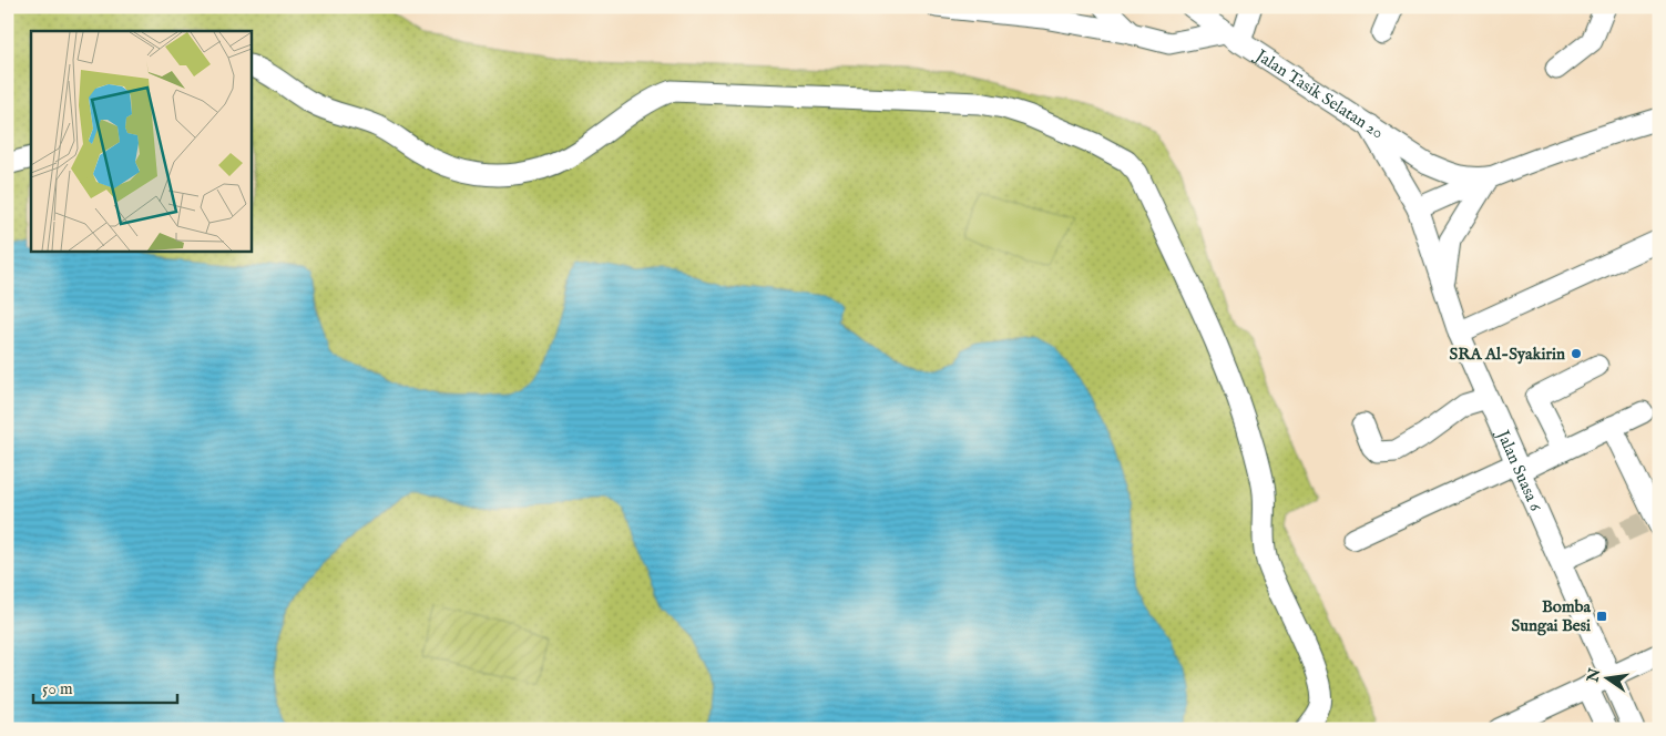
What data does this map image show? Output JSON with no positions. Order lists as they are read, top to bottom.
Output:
{
  "streets": {
    "street": ["Jalan Tasik Selatan 20", "Jalan Suasa 6"]
  },
  "crossings": [
    ["Jalan Tasik Selatan 20", "Jalan Suasa 6"]
  ],
  "places": {
    "other": ["SRA Al-Syakirin"],
    "transit": ["Bomba Sungai Besi"]
  },
  "scale_bar": "50 m",
  "north": "left"
}
